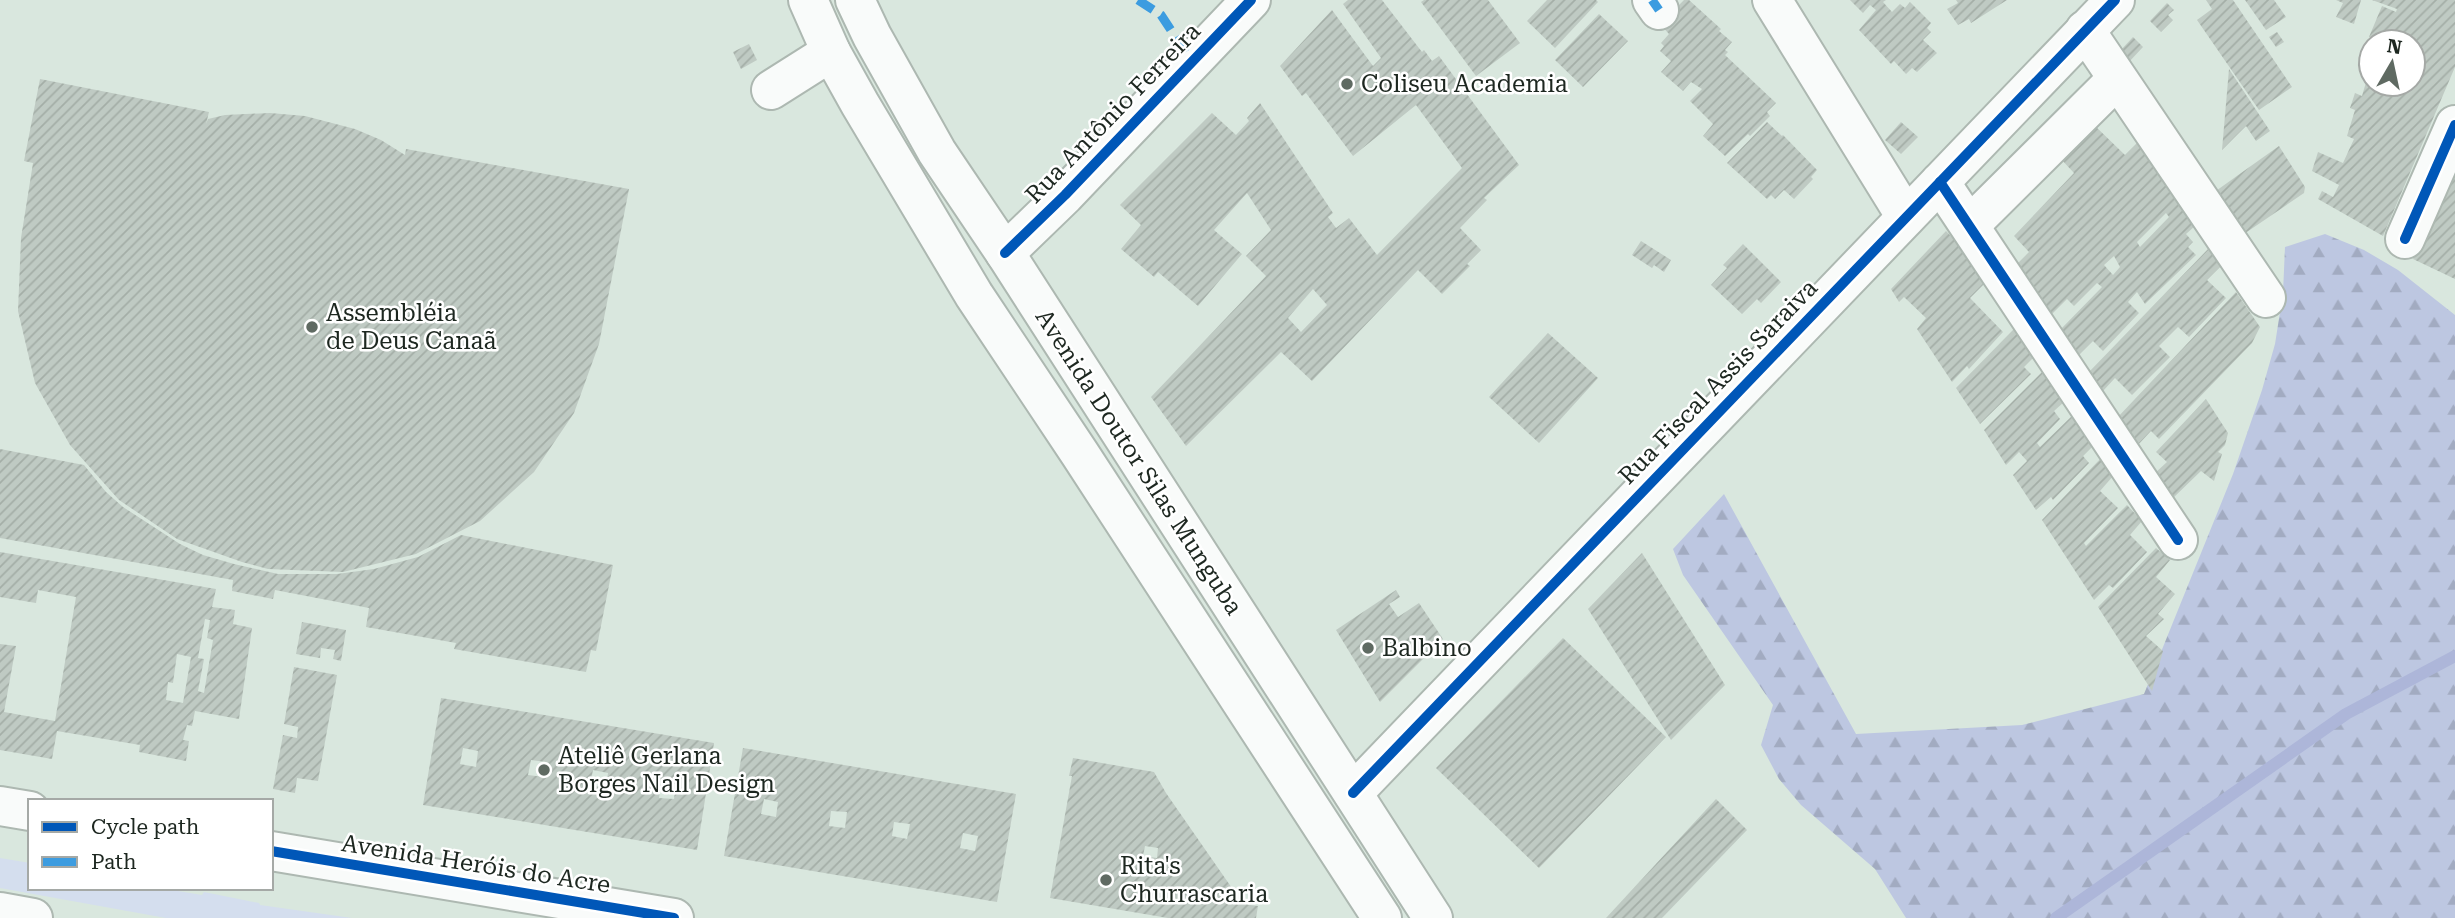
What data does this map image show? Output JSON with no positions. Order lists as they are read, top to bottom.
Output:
{
  "streets": {
    "street": [
      "Rua Antônio Ferreira",
      "Rua Fiscal Assis Saraiva",
      "Avenida Doutor Silas Munguba",
      "Avenida Heróis do Acre"
    ]
  },
  "crossings": [
    ["Rua Antônio Ferreira", "Avenida Doutor Silas Munguba"],
    ["Rua Fiscal Assis Saraiva", "Avenida Doutor Silas Munguba"]
  ],
  "places": [
    "Coliseu Academia",
    "Assembléia de Deus Canaã",
    "Balbino",
    "Ateliê Gerlana Borges Nail Design",
    "Rita's Churrascaria"
  ],
  "legend": ["Cycle path", "Path"],
  "north": "top"
}
